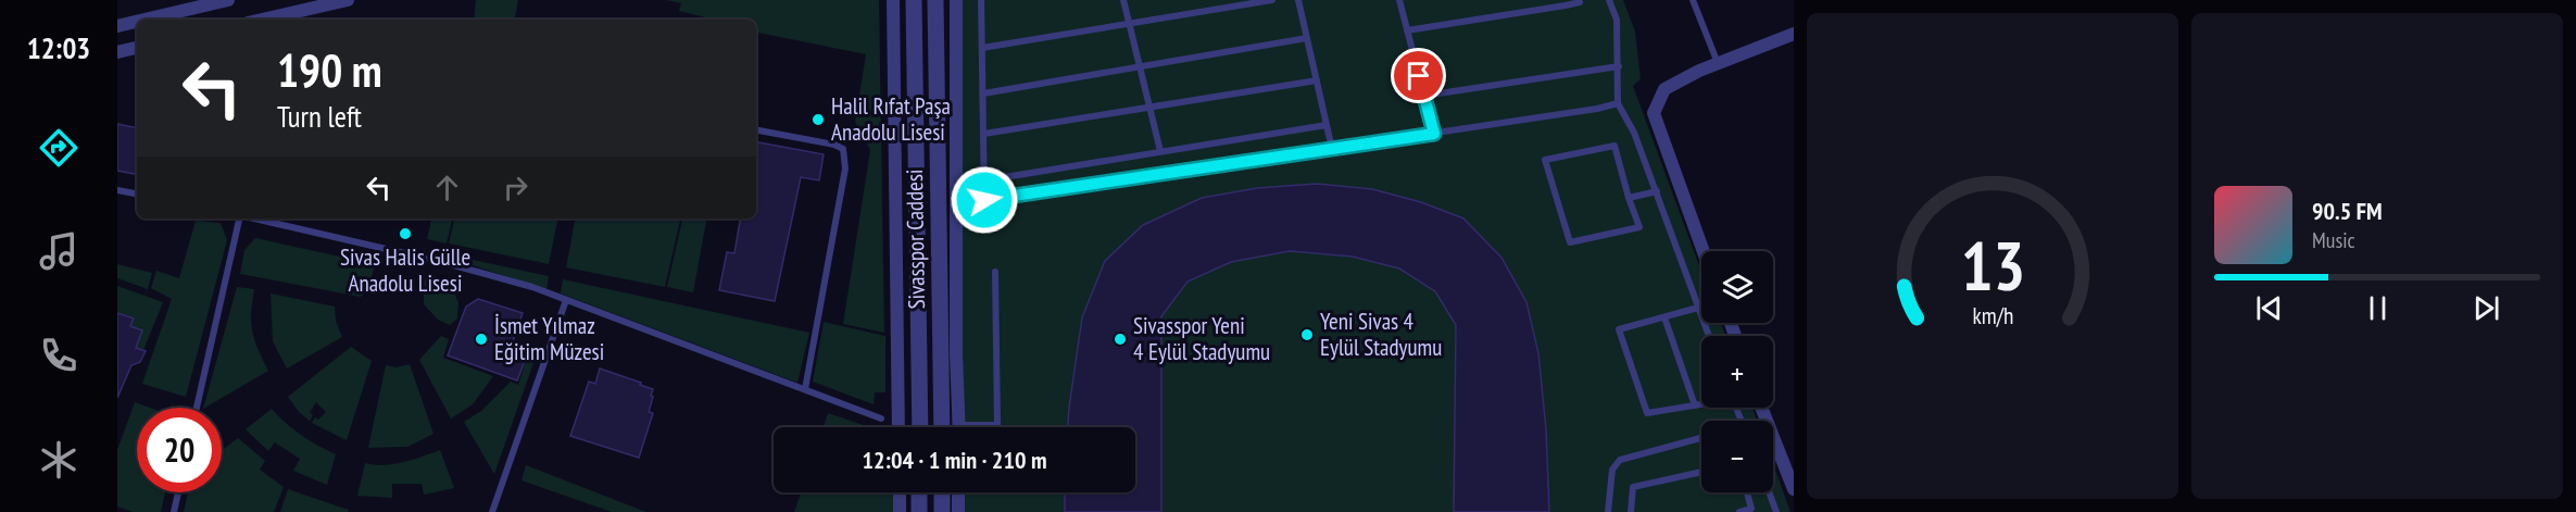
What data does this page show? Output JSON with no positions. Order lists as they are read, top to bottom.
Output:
{
  "streets": {
    "street": ["Sivasspor Caddesi"]
  },
  "places": [
    "Halil Rıfat Paşa Anadolu Lisesi",
    "Sivas Halis Gülle Anadolu Lisesi",
    "Yeni Sivas 4 Eylül Stadyumu",
    "İsmet Yılmaz Eğitim Müzesi",
    "Sivasspor Yeni 4 Eylül Stadyumu"
  ],
  "page": {
    "tabs": "12:03",
    "turn": ["190 m", "Turn left"],
    "song": ["90.5 FM", "Music"],
    "map_buttons": ["+", "−"],
    "limit": "20",
    "trip": "12:04 · 1 min · 210 m",
    "gauge": ["13", "km/h"]
  }
}
